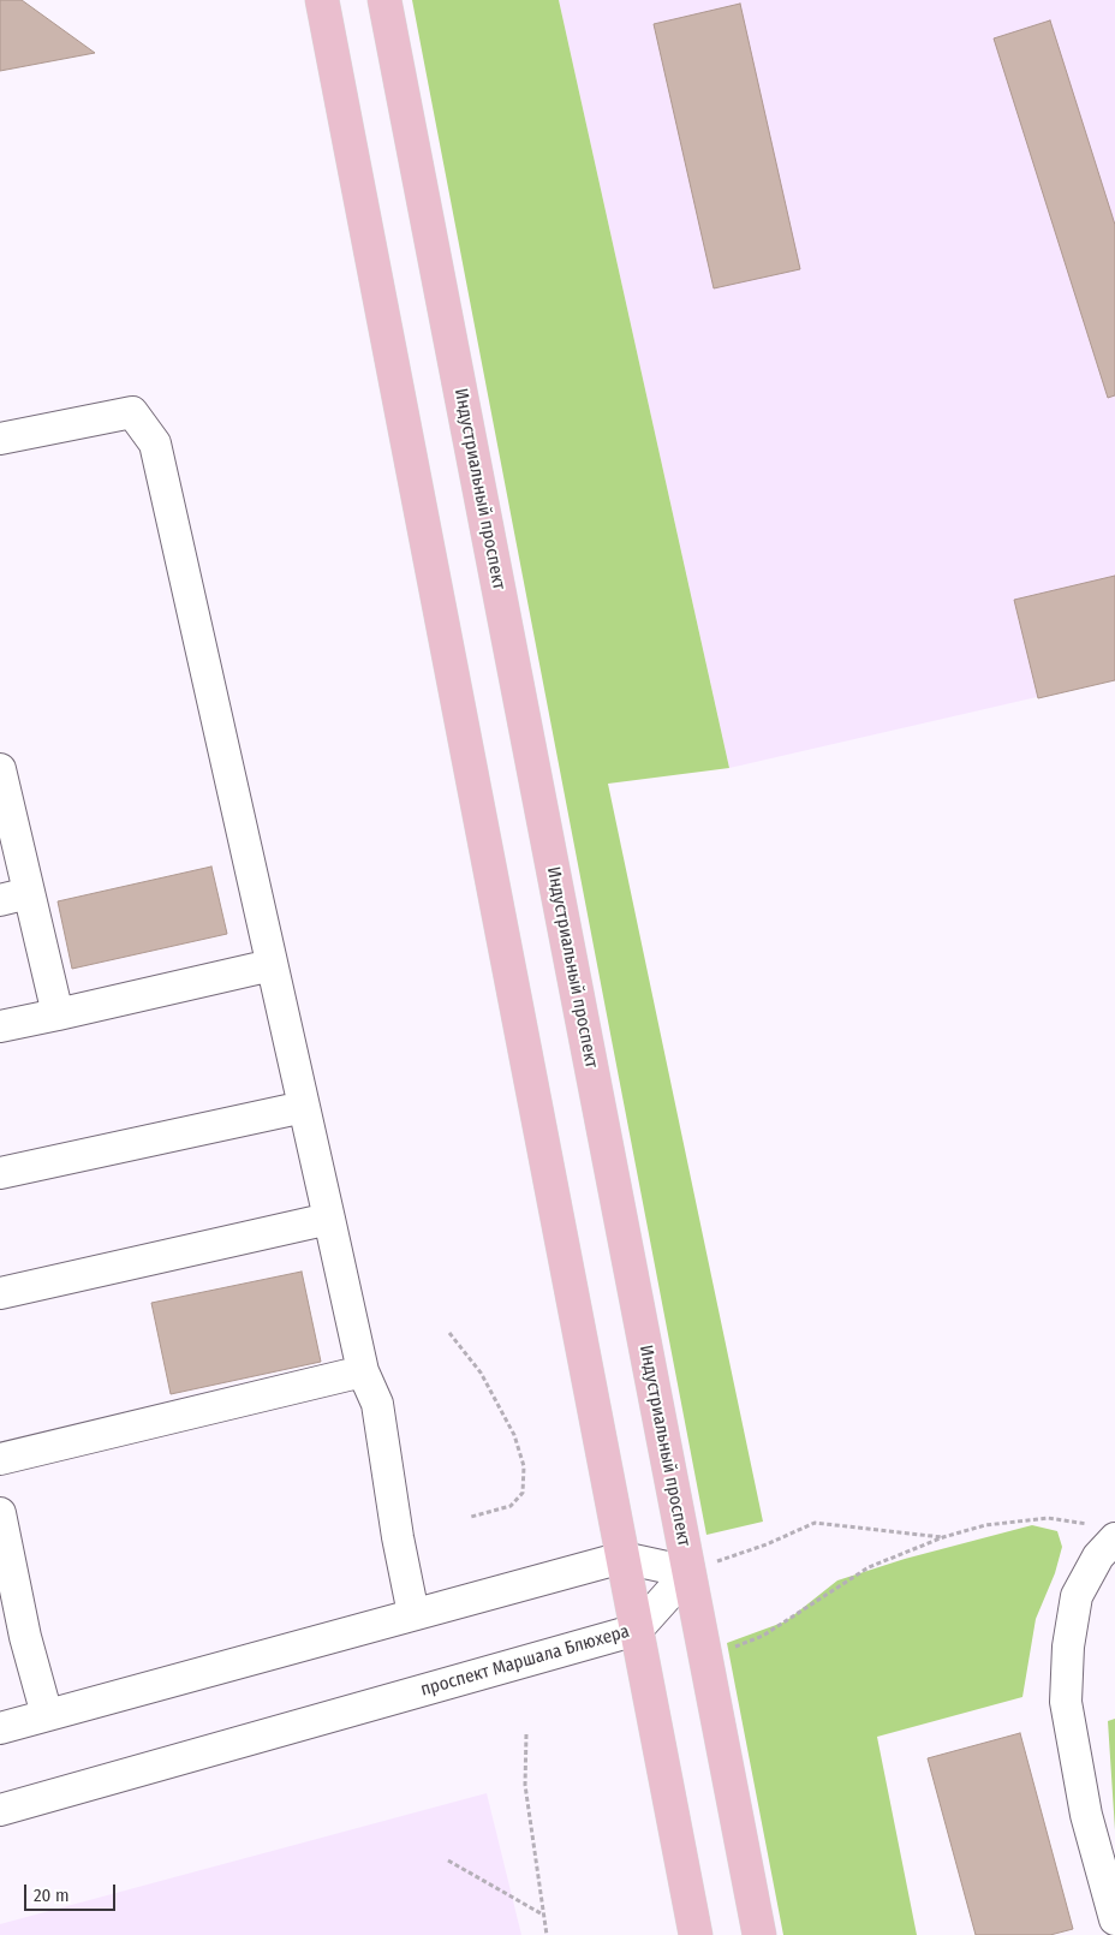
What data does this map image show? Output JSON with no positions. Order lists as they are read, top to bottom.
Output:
{
  "streets": {
    "main road": ["Индустриальный проспект"],
    "street": ["проспект Маршала Блюхера"]
  },
  "crossings": [
    ["Индустриальный проспект", "проспект Маршала Блюхера"]
  ],
  "scale_bar": "20 m"
}
